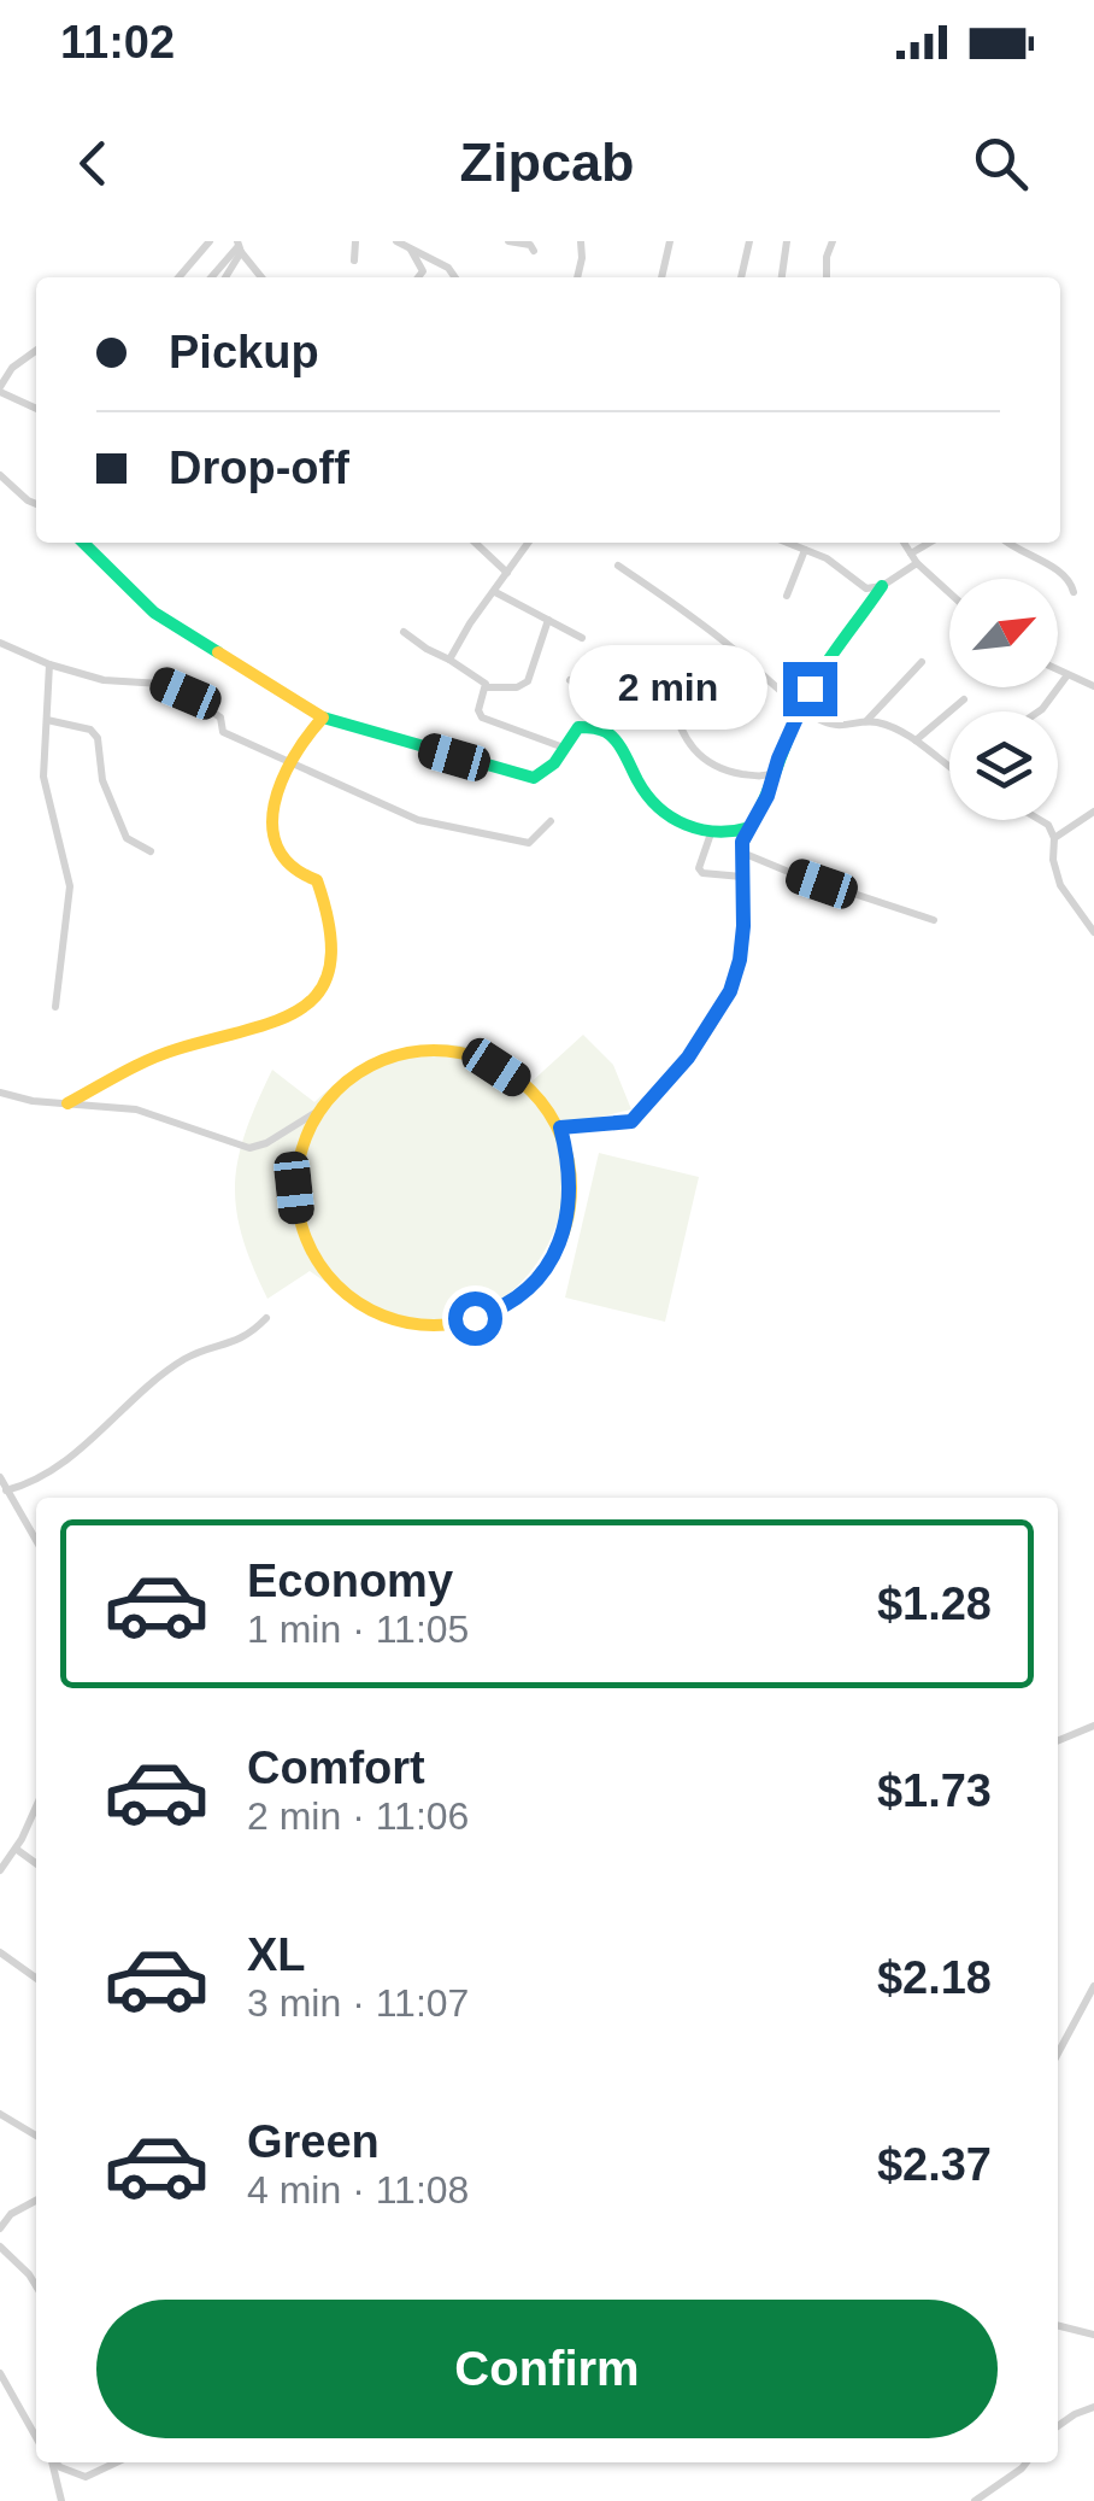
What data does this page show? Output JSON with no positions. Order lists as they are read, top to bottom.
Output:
{
  "north": "top right",
  "page": {
    "status": "11:02",
    "header": "Zipcab",
    "banner": ["Pickup", "Drop-off"],
    "bubble": "2 min",
    "list": [
      {
        "name": "Economy",
        "note": "1 min · 11:05",
        "value": "$1.28"
      },
      {
        "name": "Comfort",
        "note": "2 min · 11:06",
        "value": "$1.73"
      },
      {
        "name": "XL",
        "note": "3 min · 11:07",
        "value": "$2.18"
      },
      {
        "name": "Green",
        "note": "4 min · 11:08",
        "value": "$2.37"
      }
    ],
    "buttons": "Confirm"
  }
}
